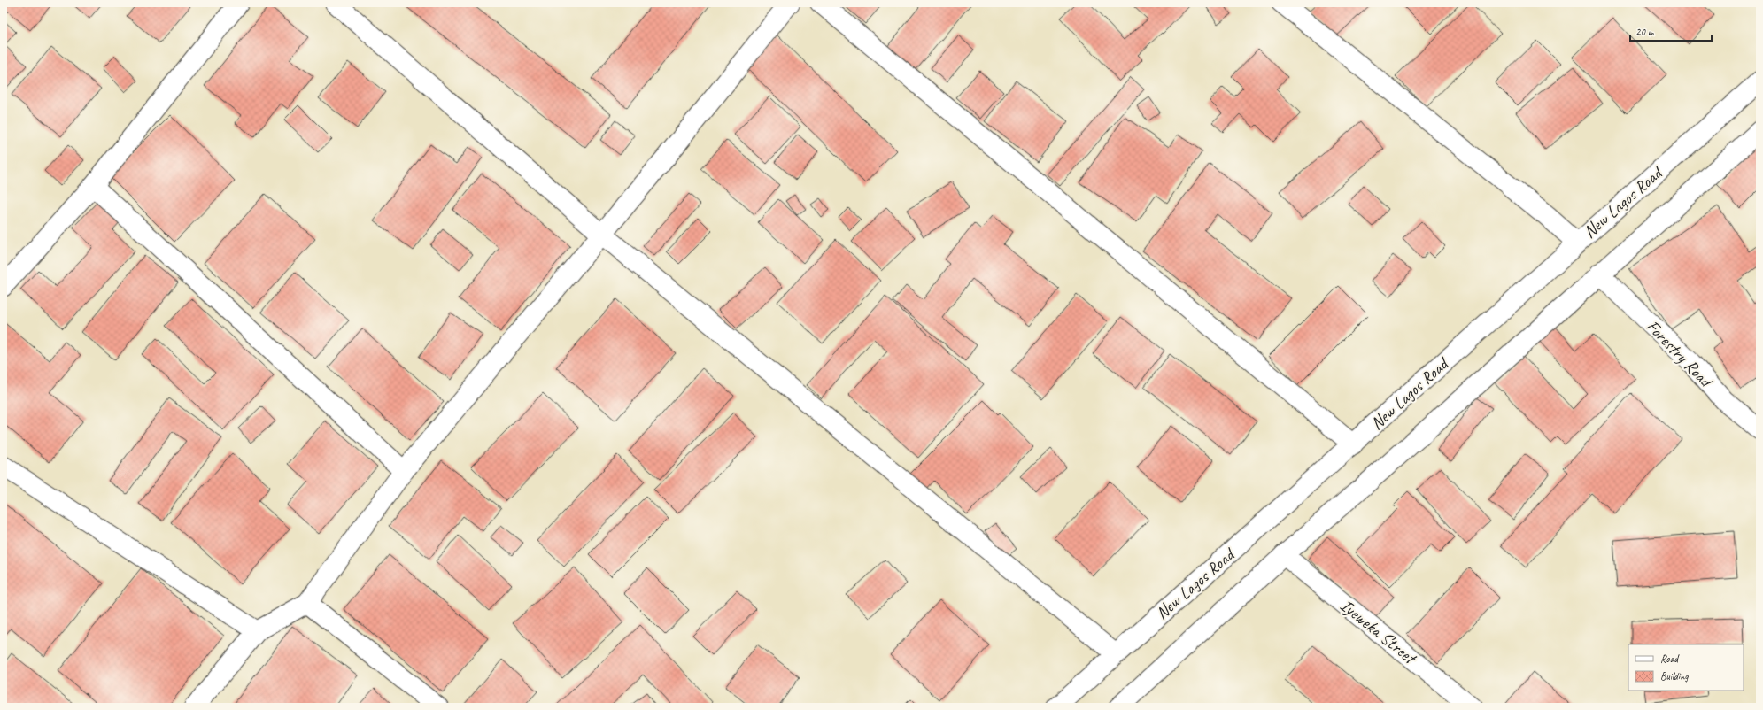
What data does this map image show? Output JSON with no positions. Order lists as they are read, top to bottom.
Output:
{
  "streets": {
    "street": ["New Lagos Road", "Forestry Road", "Iyeweka Street"]
  },
  "crossings": [
    ["New Lagos Road", "Forestry Road"],
    ["New Lagos Road", "Iyeweka Street"]
  ],
  "legend": ["Road", "Building"],
  "scale_bar": "20 m"
}
